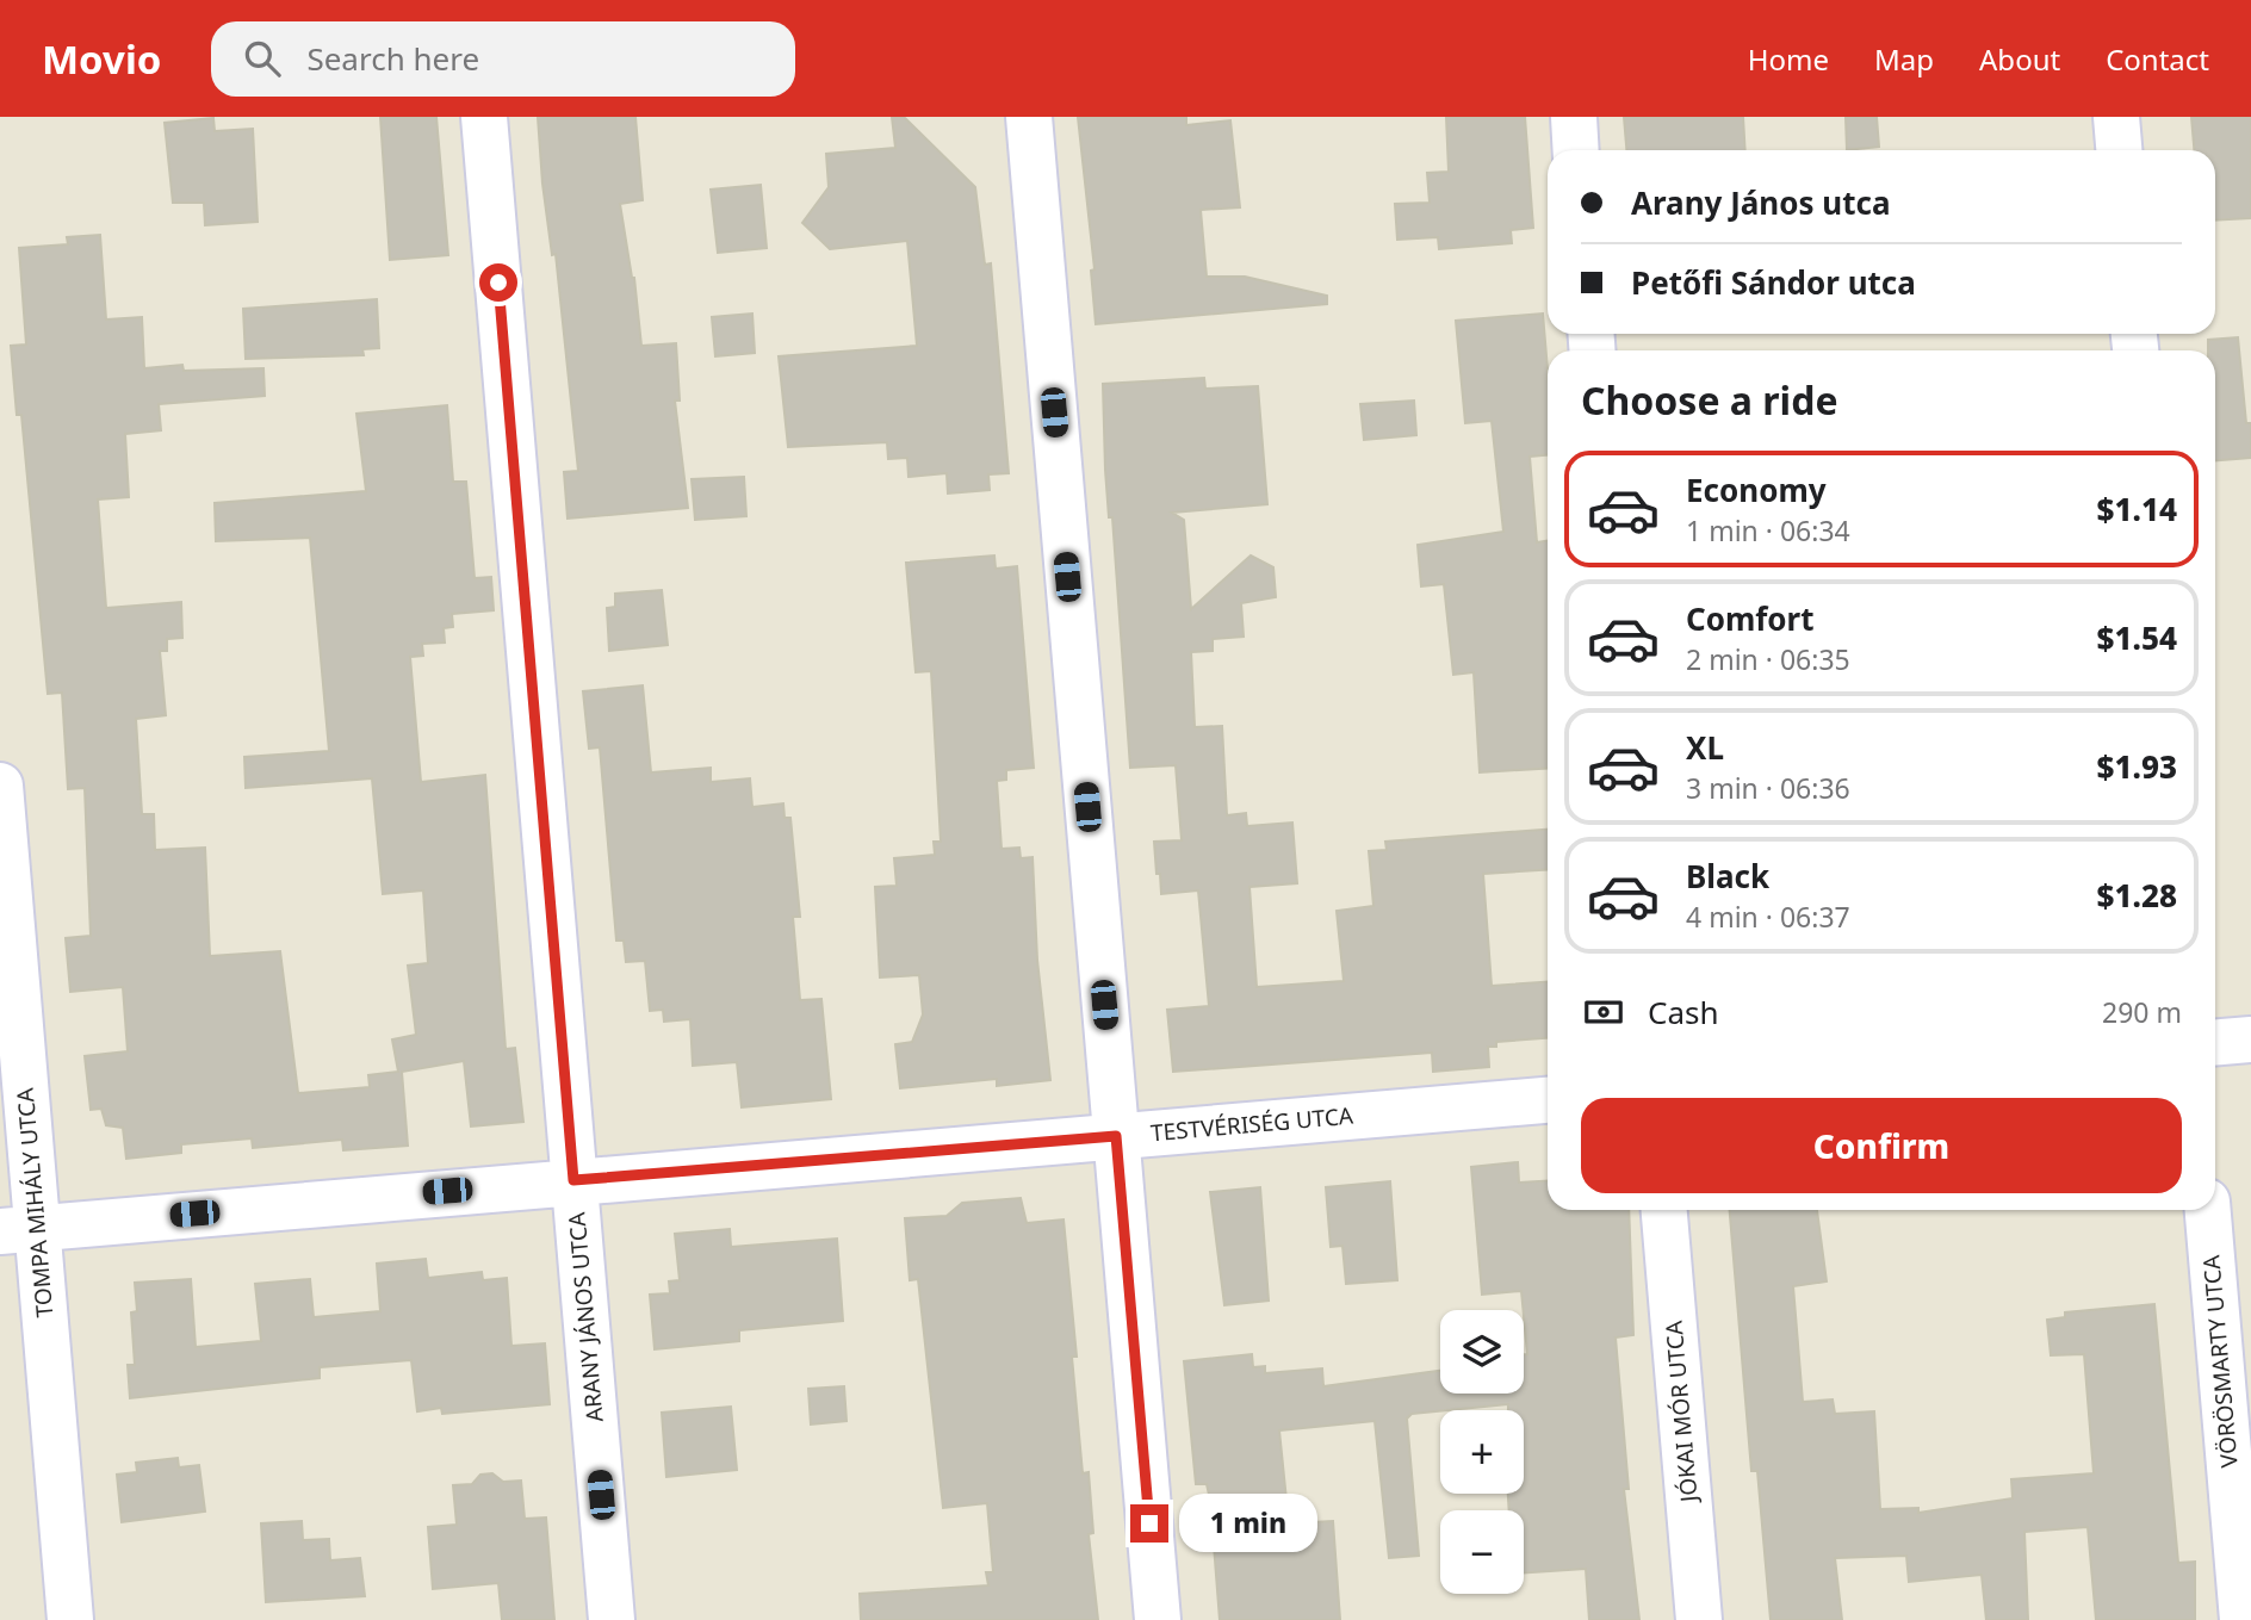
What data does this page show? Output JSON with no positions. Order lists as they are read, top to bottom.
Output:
{
  "streets": {
    "street": [
      "TESTVÉRISÉG UTCA",
      "TOMPA MIHÁLY UTCA",
      "ARANY JÁNOS UTCA",
      "VÖRÖSMARTY UTCA",
      "JÓKAI MÓR UTCA"
    ]
  },
  "crossings": [
    ["TESTVÉRISÉG UTCA", "TOMPA MIHÁLY UTCA"],
    ["TESTVÉRISÉG UTCA", "ARANY JÁNOS UTCA"]
  ],
  "page": {
    "header": "Movio",
    "search": "Search here",
    "nav": [
      "Home",
      "Map",
      "About",
      "Contact"
    ],
    "banner": ["Arany János utca", "Petőfi Sándor utca"],
    "heading": "Choose a ride",
    "list": [
      {
        "name": "Economy",
        "note": "1 min · 06:34",
        "value": "$1.14"
      },
      {
        "name": "Comfort",
        "note": "2 min · 06:35",
        "value": "$1.54"
      },
      {
        "name": "XL",
        "note": "3 min · 06:36",
        "value": "$1.93"
      },
      {
        "name": "Black",
        "note": "4 min · 06:37",
        "value": "$1.28"
      }
    ],
    "pay": ["Cash", "290 m"],
    "buttons": "Confirm",
    "map_buttons": ["+", "−"],
    "bubble": "1 min"
  }
}
